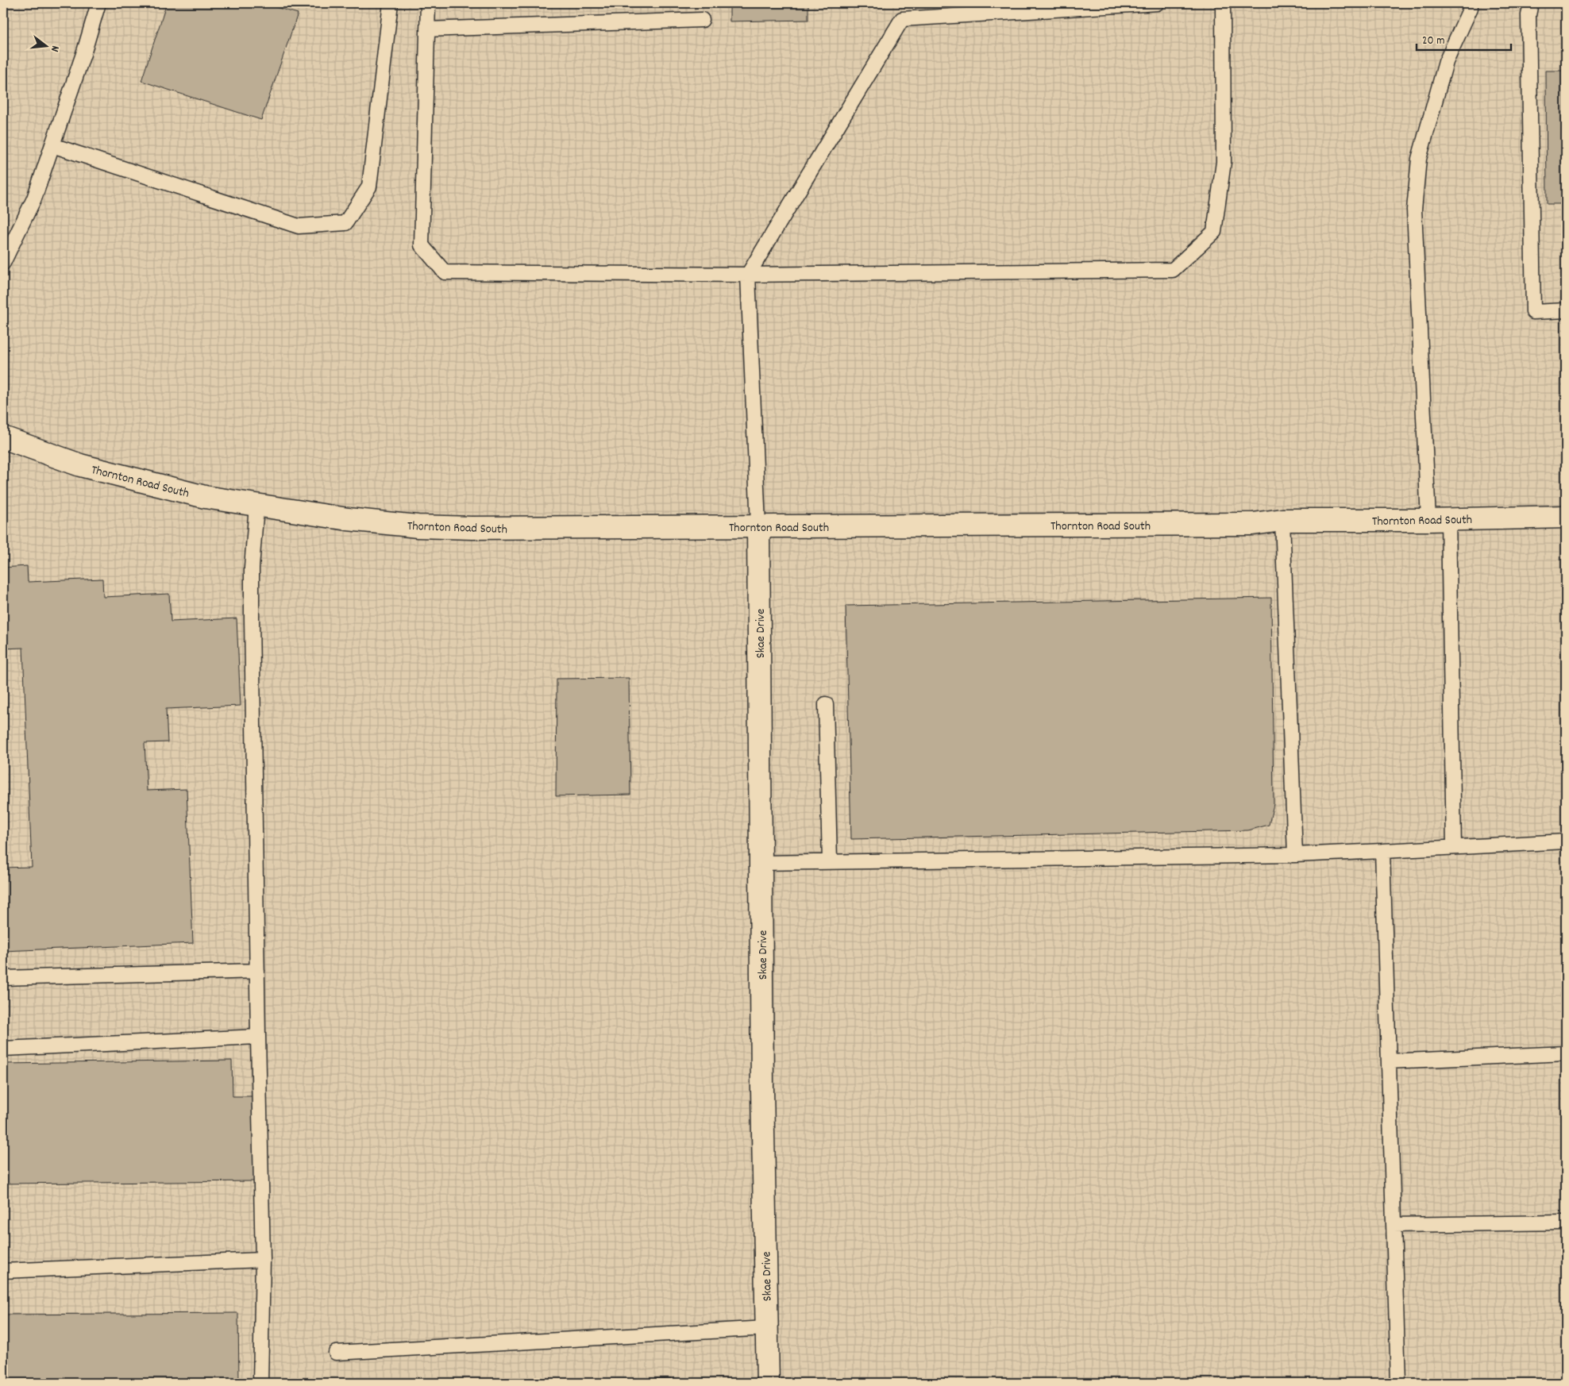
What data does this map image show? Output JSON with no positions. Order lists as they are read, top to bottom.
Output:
{
  "streets": {
    "street": ["Thornton Road South", "Skae Drive"]
  },
  "crossings": [
    ["Thornton Road South", "Skae Drive"]
  ],
  "scale_bar": "20 m",
  "north": "right"
}
